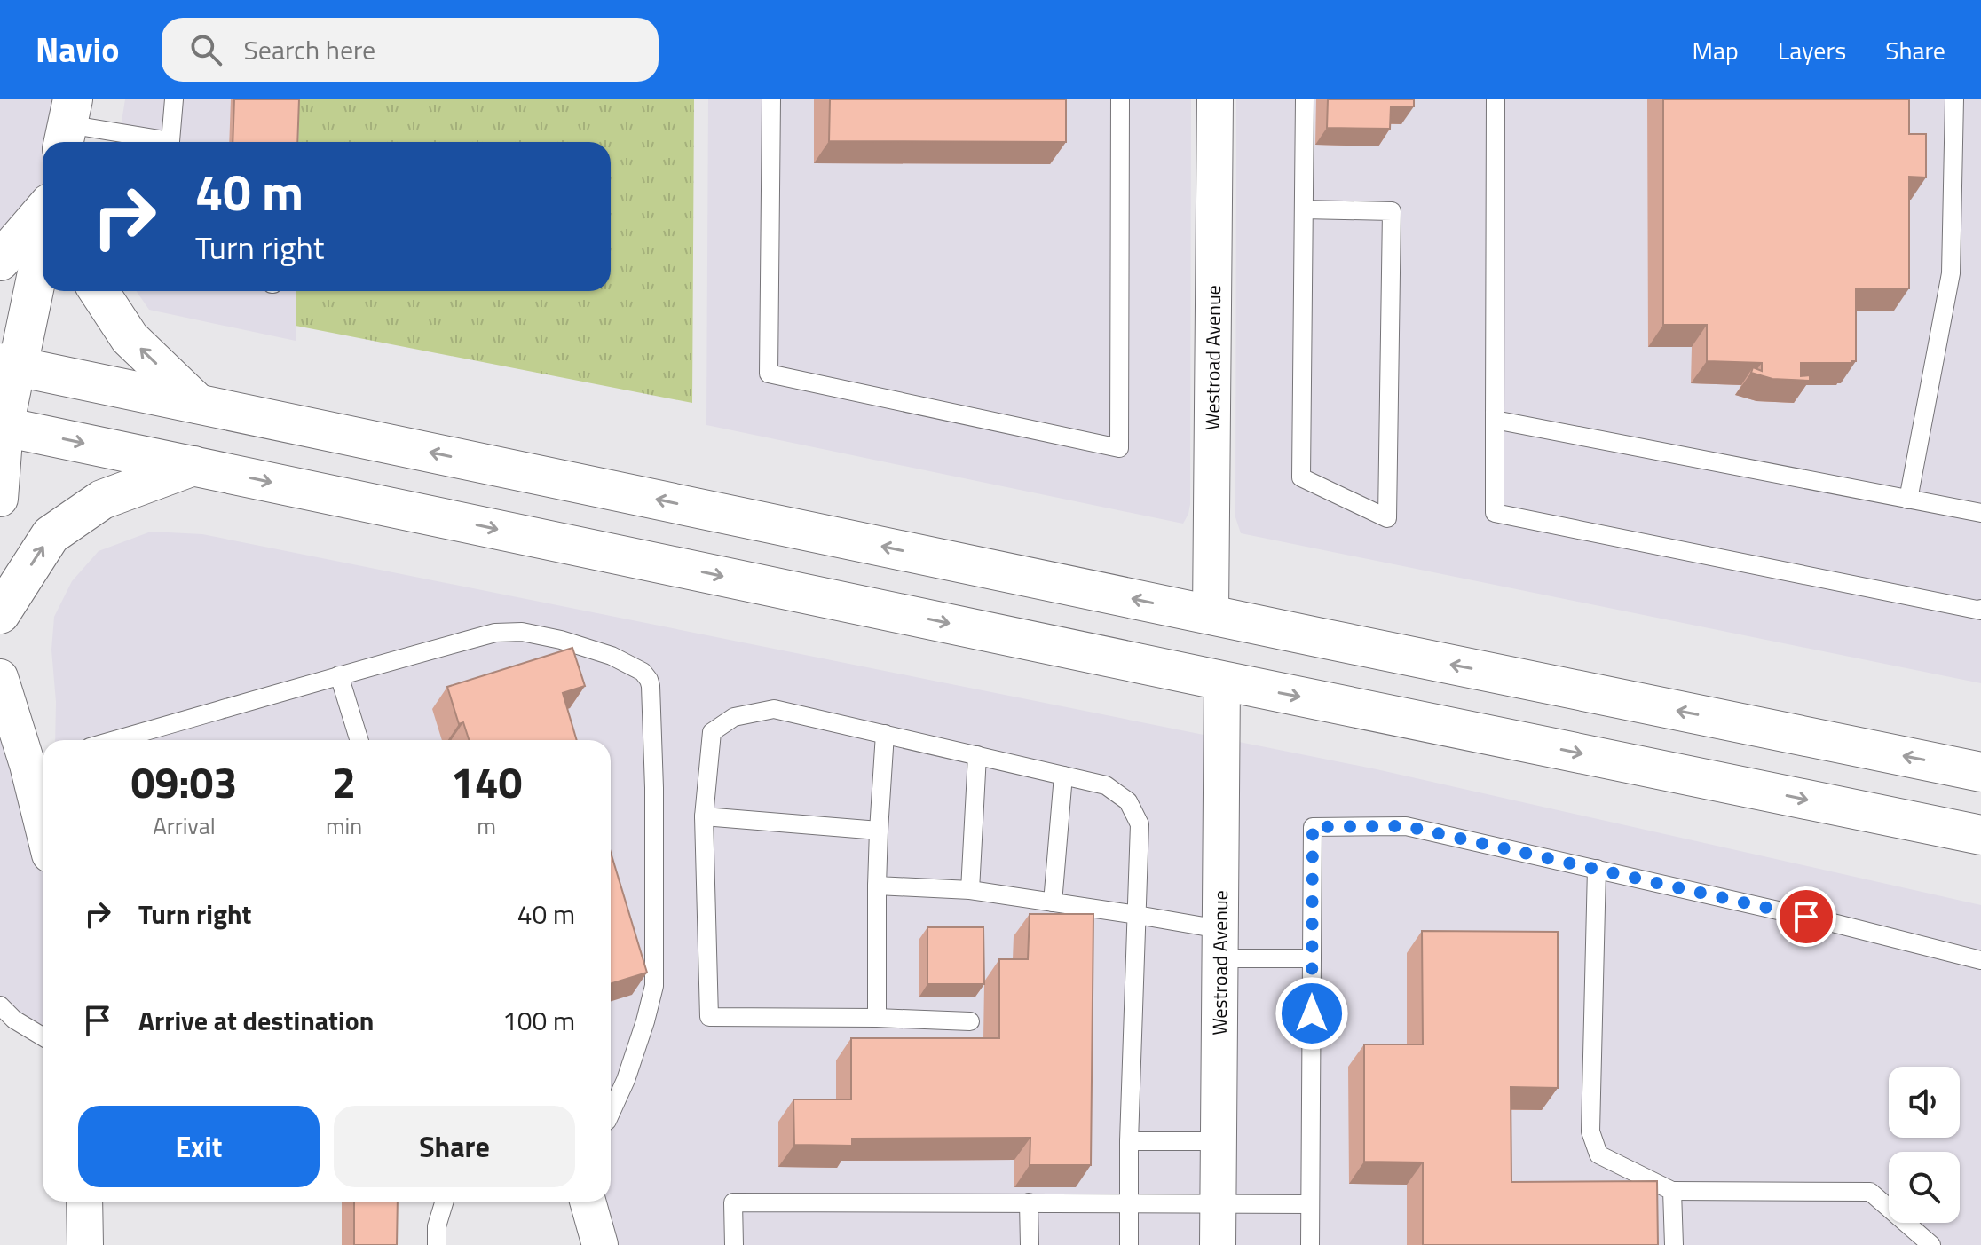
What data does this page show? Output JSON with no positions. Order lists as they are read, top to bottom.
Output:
{
  "streets": {
    "street": ["Westroad Avenue"]
  },
  "page": {
    "header": "Navio",
    "search": "Search here",
    "nav": ["Map", "Layers", "Share"],
    "turn": ["40 m", "Turn right"],
    "eta": [
      "09:03",
      "Arrival",
      "2",
      "min",
      "140",
      "m"
    ],
    "list": [
      {
        "name": "Turn right",
        "value": "40 m"
      },
      {
        "name": "Arrive at destination",
        "value": "100 m"
      }
    ],
    "buttons": ["Exit", "Share"]
  }
}
